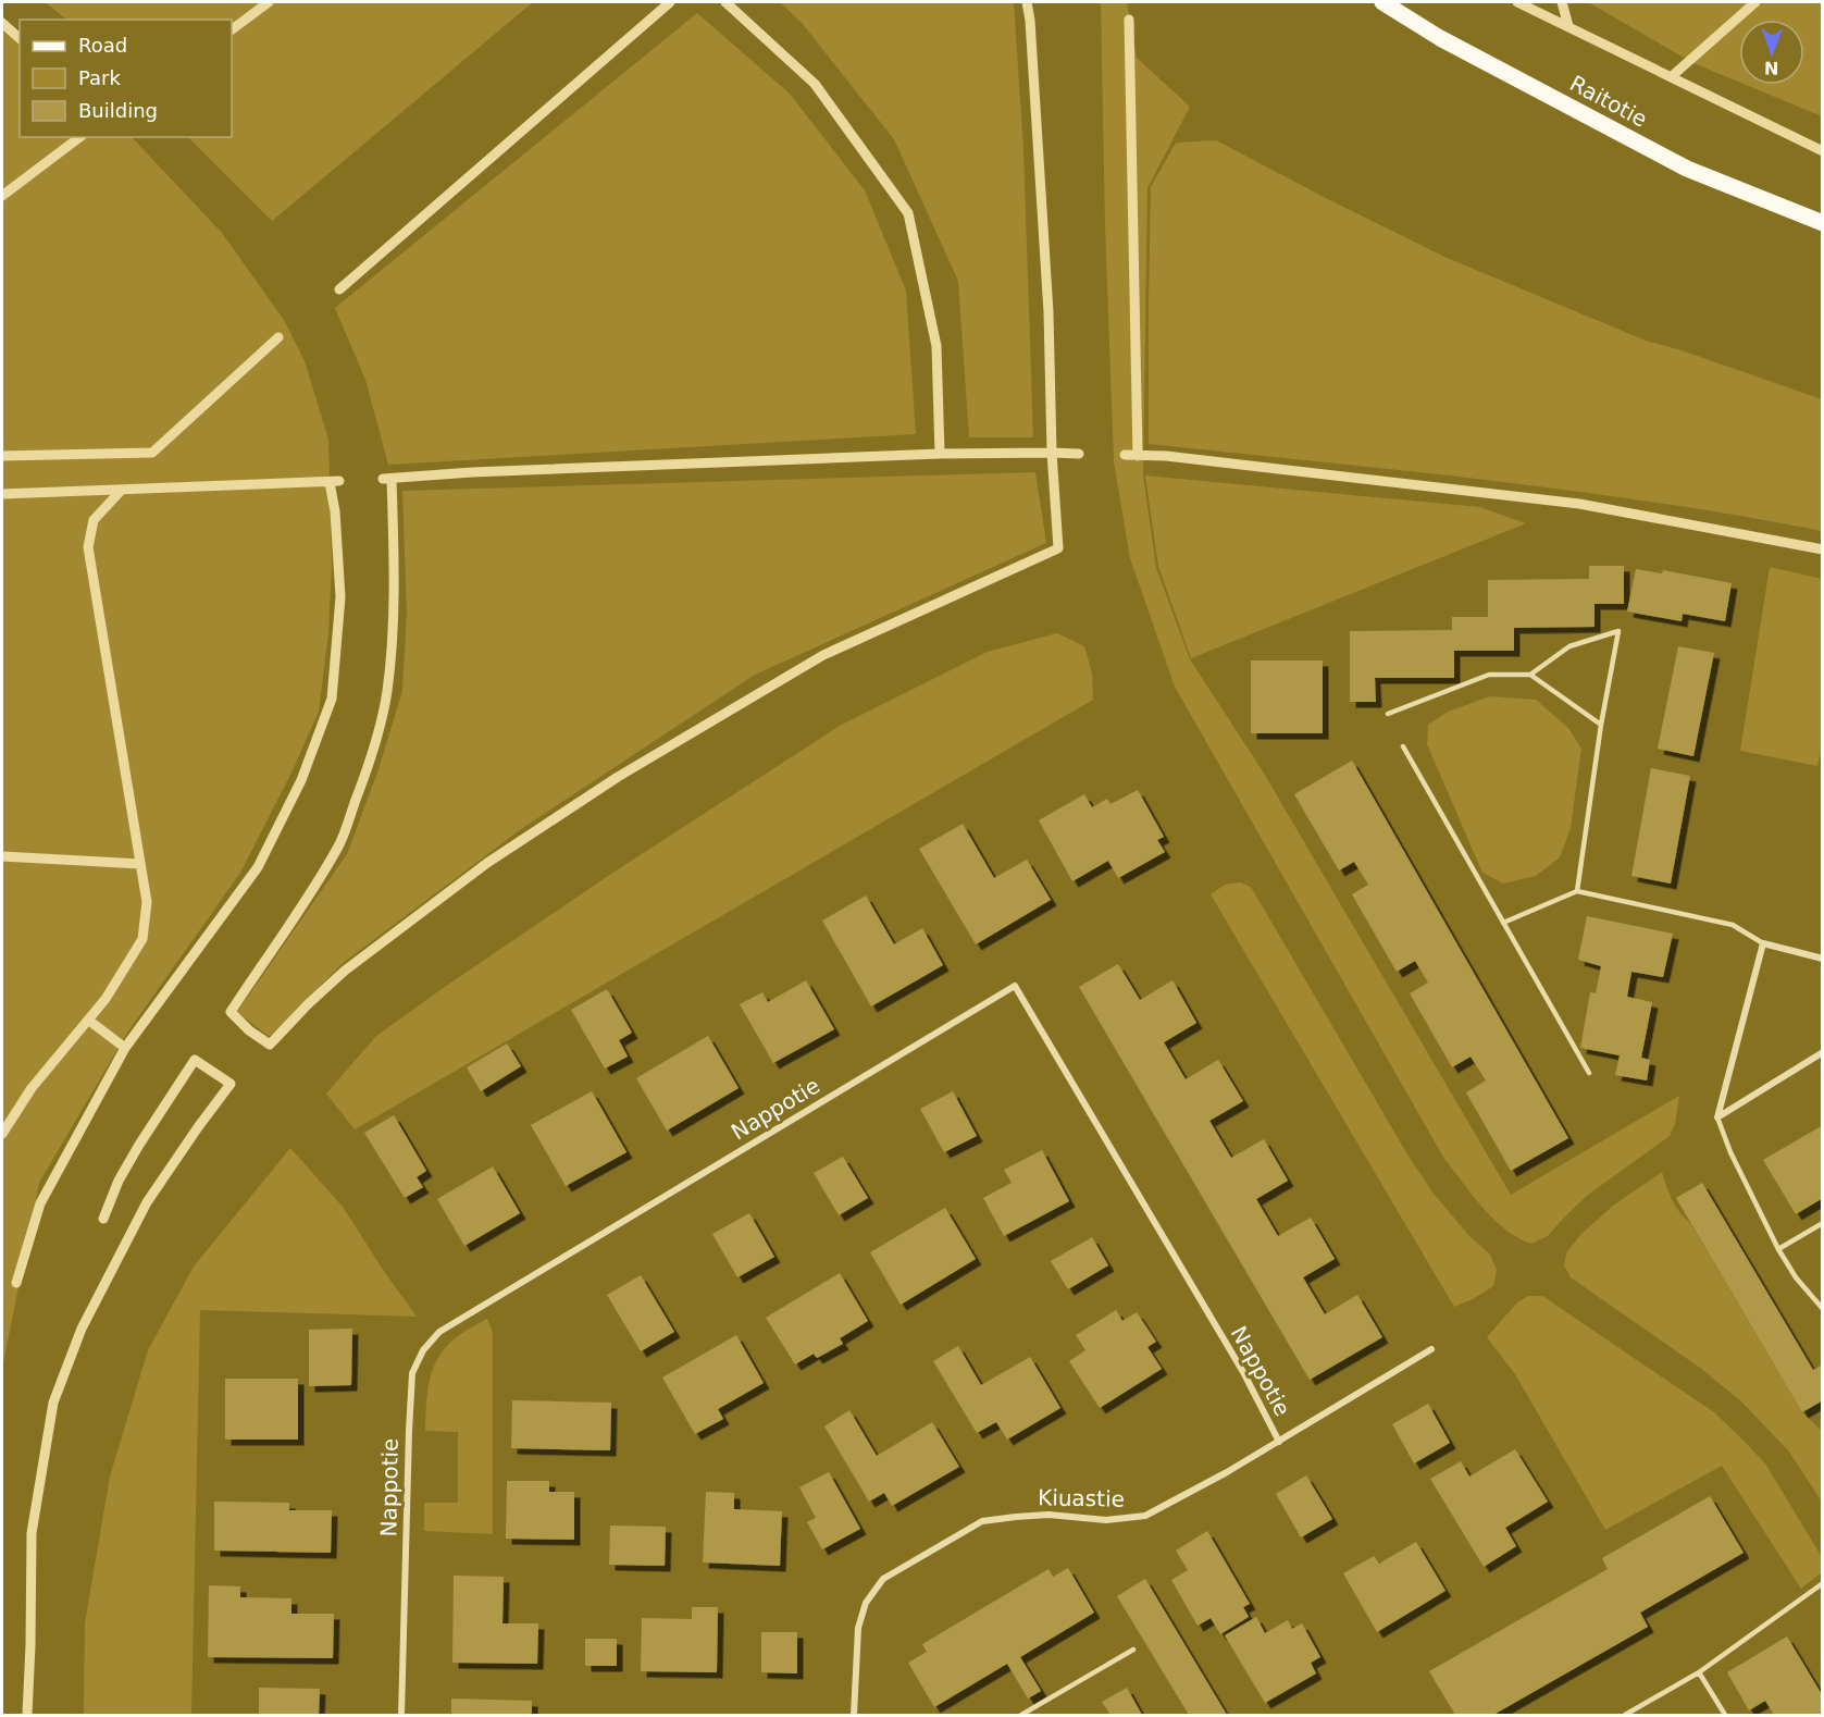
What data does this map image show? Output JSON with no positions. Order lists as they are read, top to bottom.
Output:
{
  "streets": {
    "main road": ["Raitotie"],
    "street": ["Nappotie", "Kiuastie"]
  },
  "crossings": [
    ["Nappotie", "Kiuastie"]
  ],
  "legend": ["Road", "Park", "Building"],
  "north": "bottom"
}
